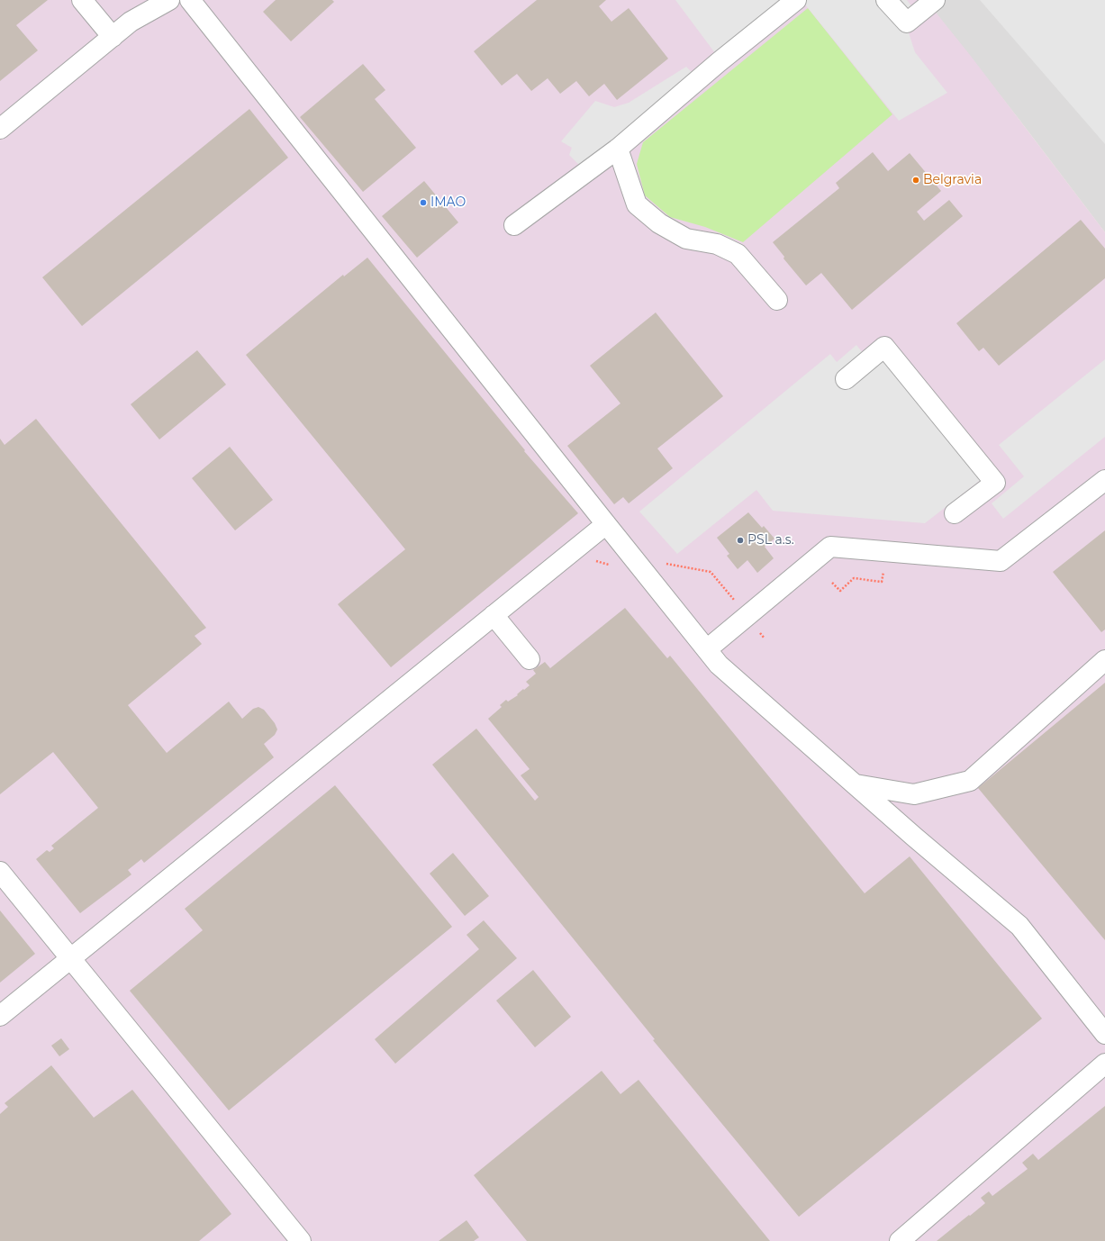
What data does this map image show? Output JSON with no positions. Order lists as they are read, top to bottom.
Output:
{
  "places": ["Belgravia", "IMAO", "PSL a.s."]
}
